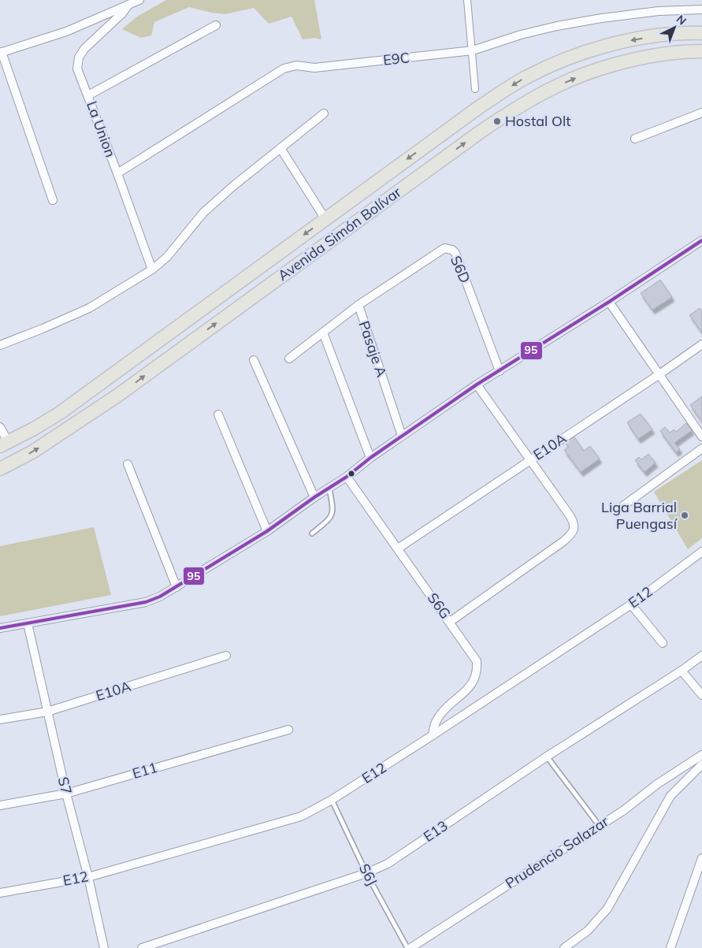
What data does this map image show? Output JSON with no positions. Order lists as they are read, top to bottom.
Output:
{
  "streets": {
    "highway": ["Avenida Simón Bolívar"],
    "street": [
      "E9C",
      "La Union",
      "S6D",
      "Pasaje A",
      "E10A",
      "E12",
      "S6G",
      "E11",
      "S7",
      "E13",
      "Prudencio Salazar"
    ],
    "lane": ["S6J"]
  },
  "crossings": [
    ["E9C", "La Union"],
    ["S6D", "Pasaje A"],
    ["E10A", "S6G"],
    ["E10A", "S7"],
    ["E12", "S6G"],
    ["E12", "S7"],
    ["E12", "S6J"],
    ["E11", "S7"],
    ["E13", "S6J"]
  ],
  "places": ["Hostal Olt", "Liga Barrial Puengasí"],
  "lines": ["transit line 95"],
  "north": "top right"
}
